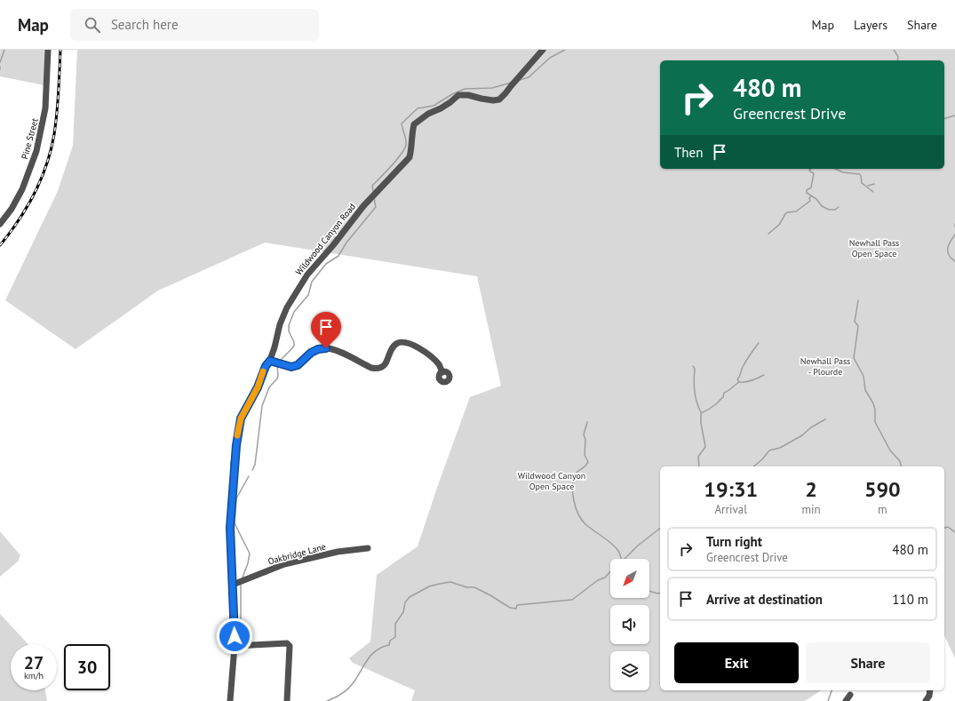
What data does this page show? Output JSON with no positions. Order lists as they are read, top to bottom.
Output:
{
  "streets": {
    "street": ["Pine Street", "Wildwood Canyon Road", "Oakbridge Lane"]
  },
  "crossings": [
    ["Wildwood Canyon Road", "Oakbridge Lane"]
  ],
  "parks": ["Newhall Pass Open Space", "Newhall Pass - Plourde", "Wildwood Canyon Open Space"],
  "north": "bottom left",
  "page": {
    "header": "Map",
    "search": "Search here",
    "nav": ["Map", "Layers", "Share"],
    "turn": ["480 m", "Greencrest Drive"],
    "then": "Then",
    "eta": [
      "19:31",
      "Arrival",
      "2",
      "min",
      "590",
      "m"
    ],
    "list": [
      {
        "name": "Turn right",
        "note": "Greencrest Drive",
        "value": "480 m"
      },
      {
        "name": "Arrive at destination",
        "value": "110 m"
      }
    ],
    "buttons": ["Exit", "Share"],
    "speed": "27 km/h",
    "limit": "30"
  }
}
